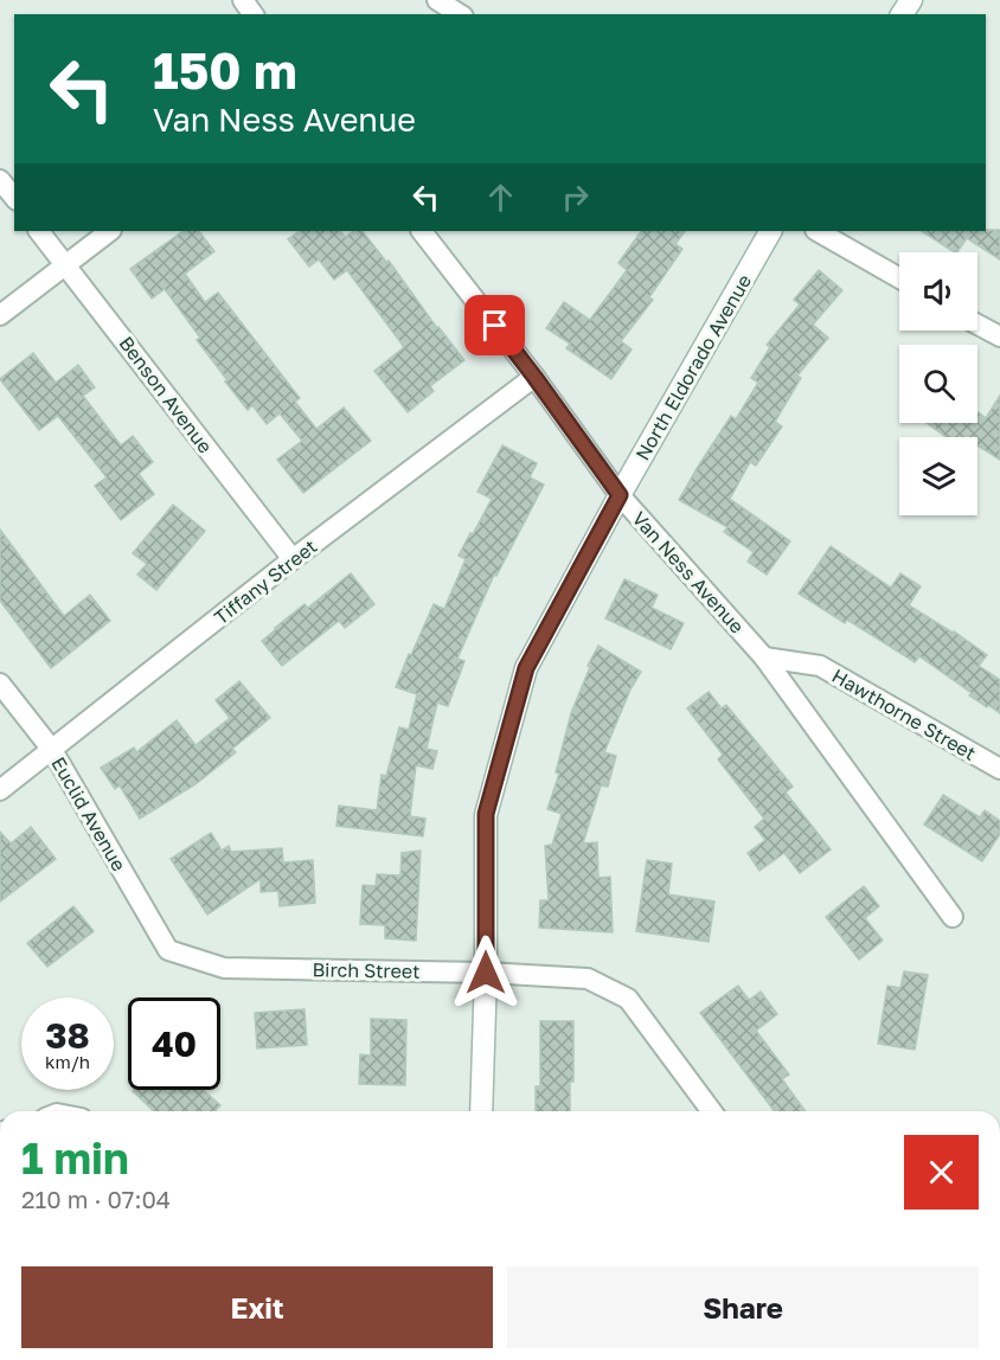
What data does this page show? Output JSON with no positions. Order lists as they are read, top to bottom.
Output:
{
  "streets": {
    "street": [
      "North Eldorado Avenue",
      "Benson Avenue",
      "Van Ness Avenue",
      "Tiffany Street",
      "Hawthorne Street",
      "Euclid Avenue",
      "Birch Street"
    ]
  },
  "crossings": [
    ["North Eldorado Avenue", "Van Ness Avenue"],
    ["North Eldorado Avenue", "Birch Street"],
    ["Benson Avenue", "Tiffany Street"],
    ["Van Ness Avenue", "Tiffany Street"],
    ["Van Ness Avenue", "Hawthorne Street"],
    ["Tiffany Street", "Euclid Avenue"],
    ["Euclid Avenue", "Birch Street"]
  ],
  "page": {
    "turn": ["150 m", "Van Ness Avenue"],
    "speed": "38 km/h",
    "limit": "40",
    "heading": ["1 min", "210 m · 07:04"],
    "buttons": ["Exit", "Share"]
  }
}
